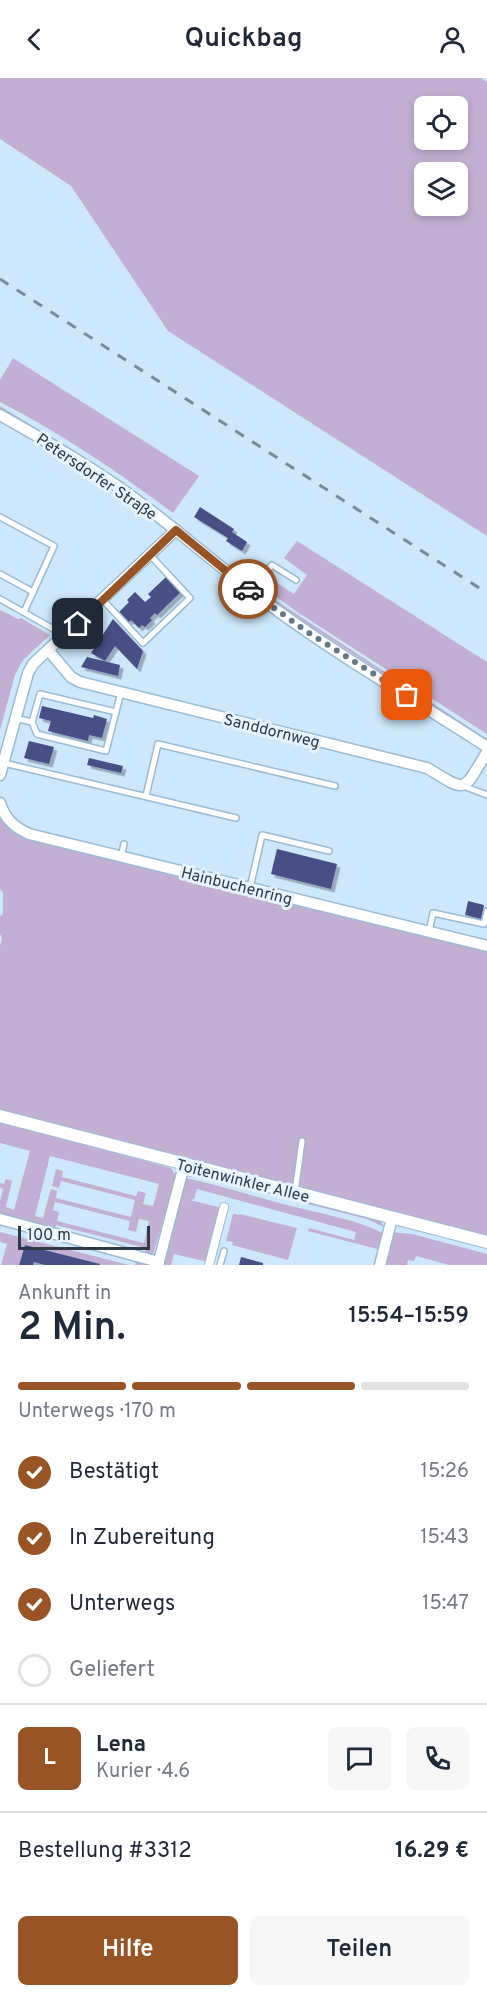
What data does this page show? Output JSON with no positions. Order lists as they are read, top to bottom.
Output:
{
  "streets": {
    "street": [
      "Petersdorfer Straße",
      "Sanddornweg",
      "Hainbuchenring",
      "Toitenwinkler Allee"
    ]
  },
  "scale_bar": "100 m",
  "page": {
    "header": "Quickbag",
    "scale": "100 m",
    "heading": ["2 Min.", "Ankunft in", "15:54–15:59"],
    "panel": [
      "Lena",
      "Kurier · 4.6",
      "Bestellung #3312",
      "16.29 €"
    ],
    "bar": "Unterwegs · 170 m",
    "list": [
      ["Bestätigt", "15:26"],
      ["In Zubereitung", "15:43"],
      ["Unterwegs", "15:47"],
      "Geliefert"
    ],
    "round": "L",
    "buttons": ["Hilfe", "Teilen"]
  }
}
